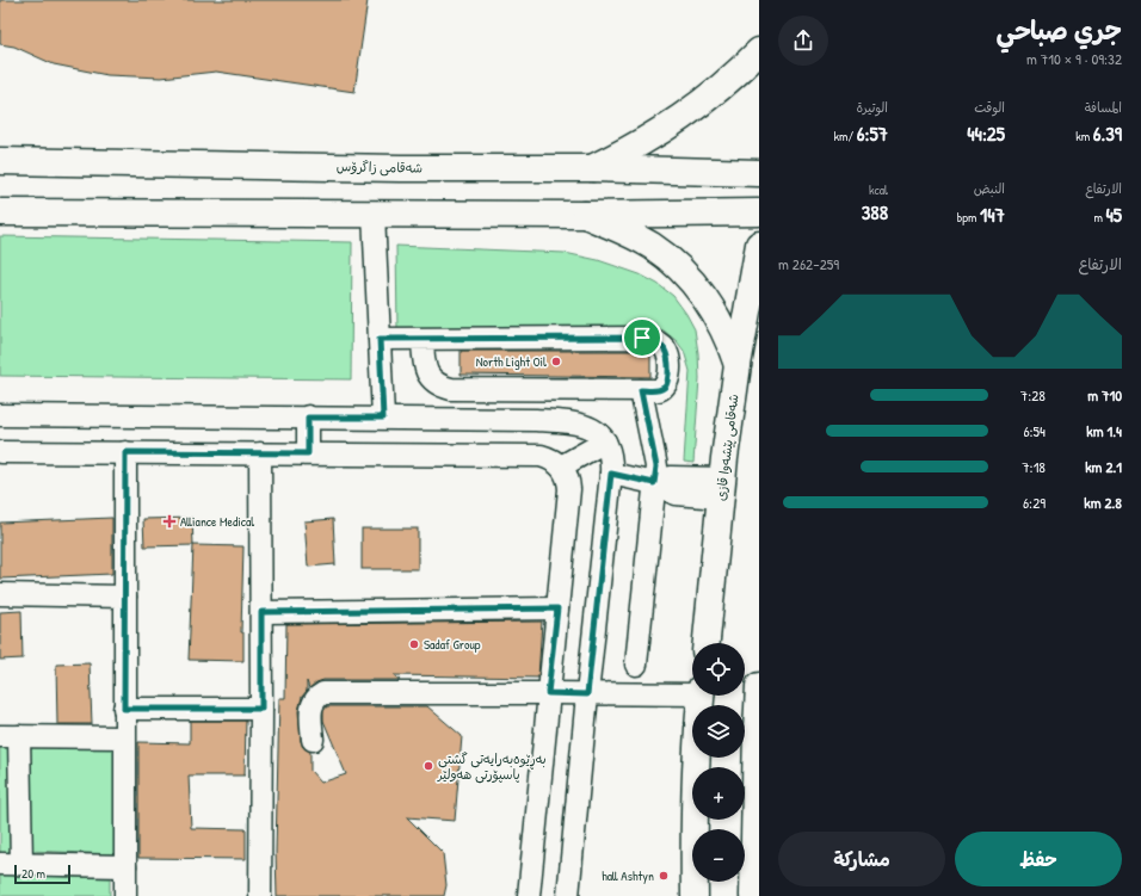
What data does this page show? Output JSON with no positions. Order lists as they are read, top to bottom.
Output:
{
  "streets": {
    "main road": ["شەقامی زاگرۆس", "شەقامی پێشەوا قازی"]
  },
  "places": {
    "other": [
      "North Light Oil",
      "Sadaf Group",
      "بەڕێوەبەرایەتی گشتی پاسپۆرتی هەولێر",
      "hall Ashtyn"
    ],
    "health": ["Alliance Medical"]
  },
  "scale_bar": "20 m",
  "page": {
    "heading": ["جري صباحي", "09:32 · 9 × 710 m"],
    "stats": [
      ["المسافة", "6.39 km"],
      ["الوقت", "44:25"],
      ["الوتيرة", "6:57 /km"],
      ["الارتفاع", "45 m"],
      ["النبض", "147 bpm"],
      ["kcal", "388"]
    ],
    "chart": ["الارتفاع", "259–262 m"],
    "list": [
      {
        "name": "710 m",
        "note": "7:28"
      },
      {
        "name": "1.4 km",
        "note": "6:54"
      },
      {
        "name": "2.1 km",
        "note": "7:18"
      },
      {
        "name": "2.8 km",
        "note": "6:29"
      }
    ],
    "map_buttons": ["+", "−"],
    "buttons": ["حفظ", "مشاركة"],
    "scale": "20 m"
  }
}
